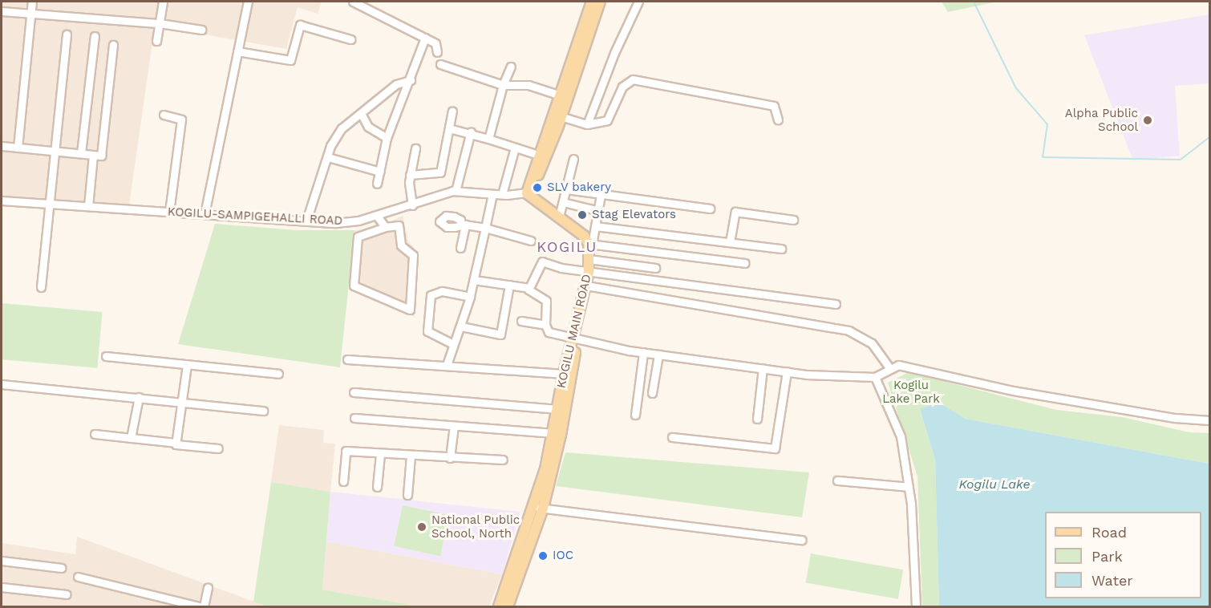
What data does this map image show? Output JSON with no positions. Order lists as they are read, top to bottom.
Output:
{
  "streets": {
    "main road": ["KOGILU MAIN ROAD"],
    "street": ["KOGILU-SAMPIGEHALLI ROAD"]
  },
  "districts": ["KOGILU"],
  "water": ["Kogilu Lake"],
  "parks": ["Kogilu Lake Park"],
  "places": [
    "Alpha Public School",
    "SLV bakery",
    "Stag Elevators",
    "National Public School, North",
    "IOC"
  ],
  "legend": ["Road", "Park", "Water"]
}
